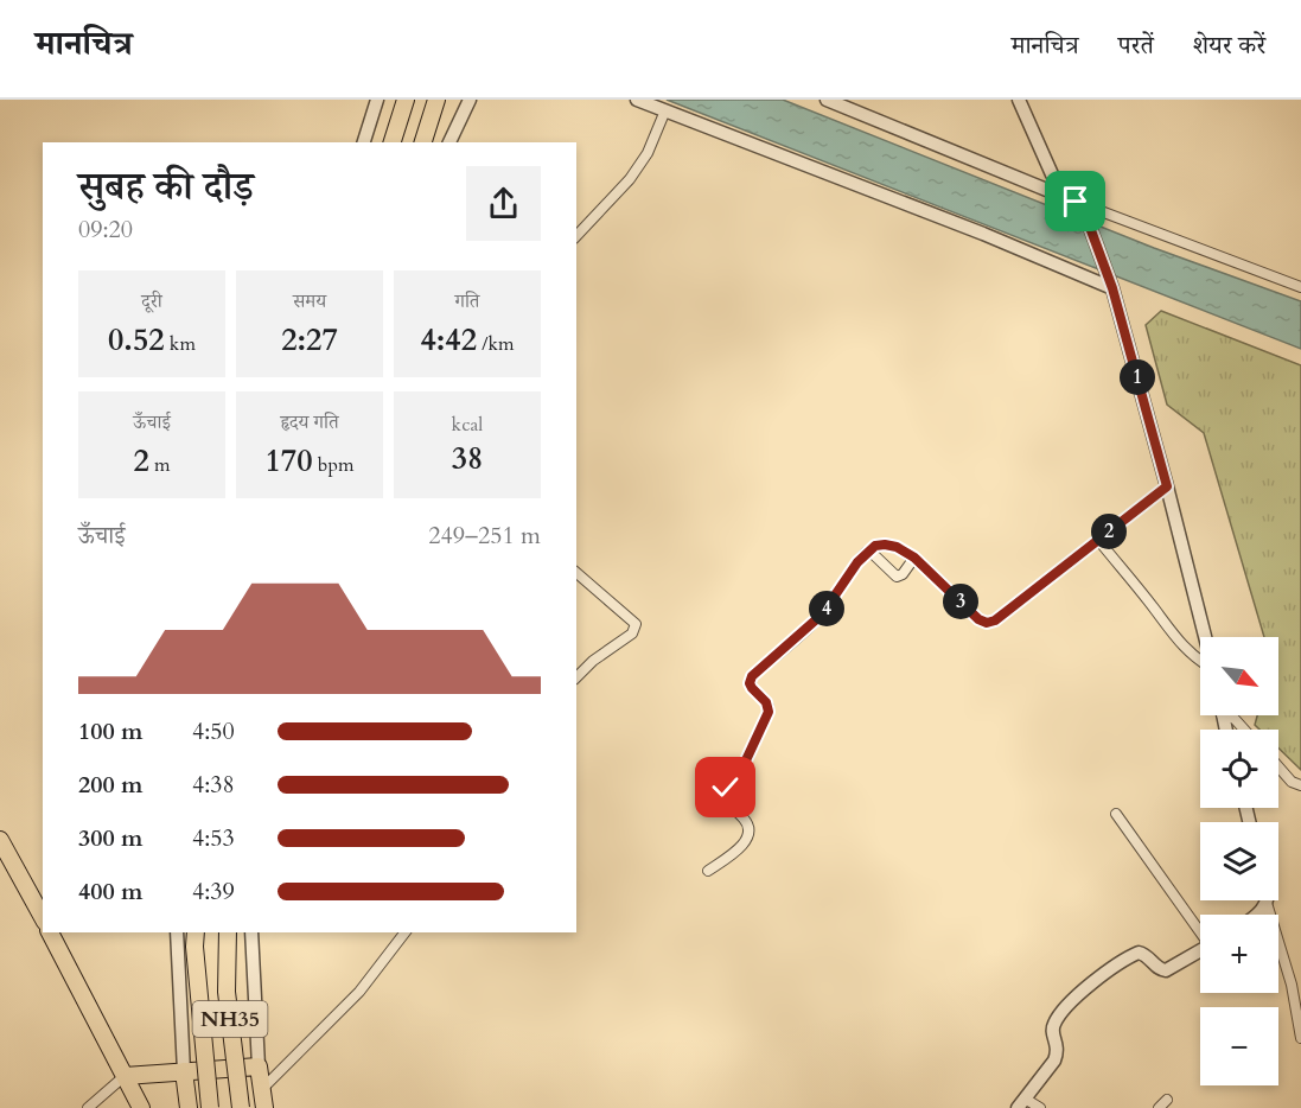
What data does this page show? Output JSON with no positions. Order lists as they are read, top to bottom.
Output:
{
  "streets": {
    "main road": ["NH35"]
  },
  "north": "bottom right",
  "page": {
    "header": "मानचित्र",
    "nav": ["मानचित्र", "परतें", "शेयर करें"],
    "heading": ["सुबह की दौड़", "09:20"],
    "stats": [
      ["दूरी", "0.52 km"],
      ["समय", "2:27"],
      ["गति", "4:42 /km"],
      ["ऊँचाई", "2 m"],
      ["हृदय गति", "170 bpm"],
      ["kcal", "38"]
    ],
    "pins": [
      "1",
      "2",
      "3",
      "4"
    ],
    "chart": ["ऊँचाई", "249–251 m"],
    "map_buttons": ["+", "−"],
    "list": [
      {
        "name": "100 m",
        "note": "4:50"
      },
      {
        "name": "200 m",
        "note": "4:38"
      },
      {
        "name": "300 m",
        "note": "4:53"
      },
      {
        "name": "400 m",
        "note": "4:39"
      }
    ]
  }
}
